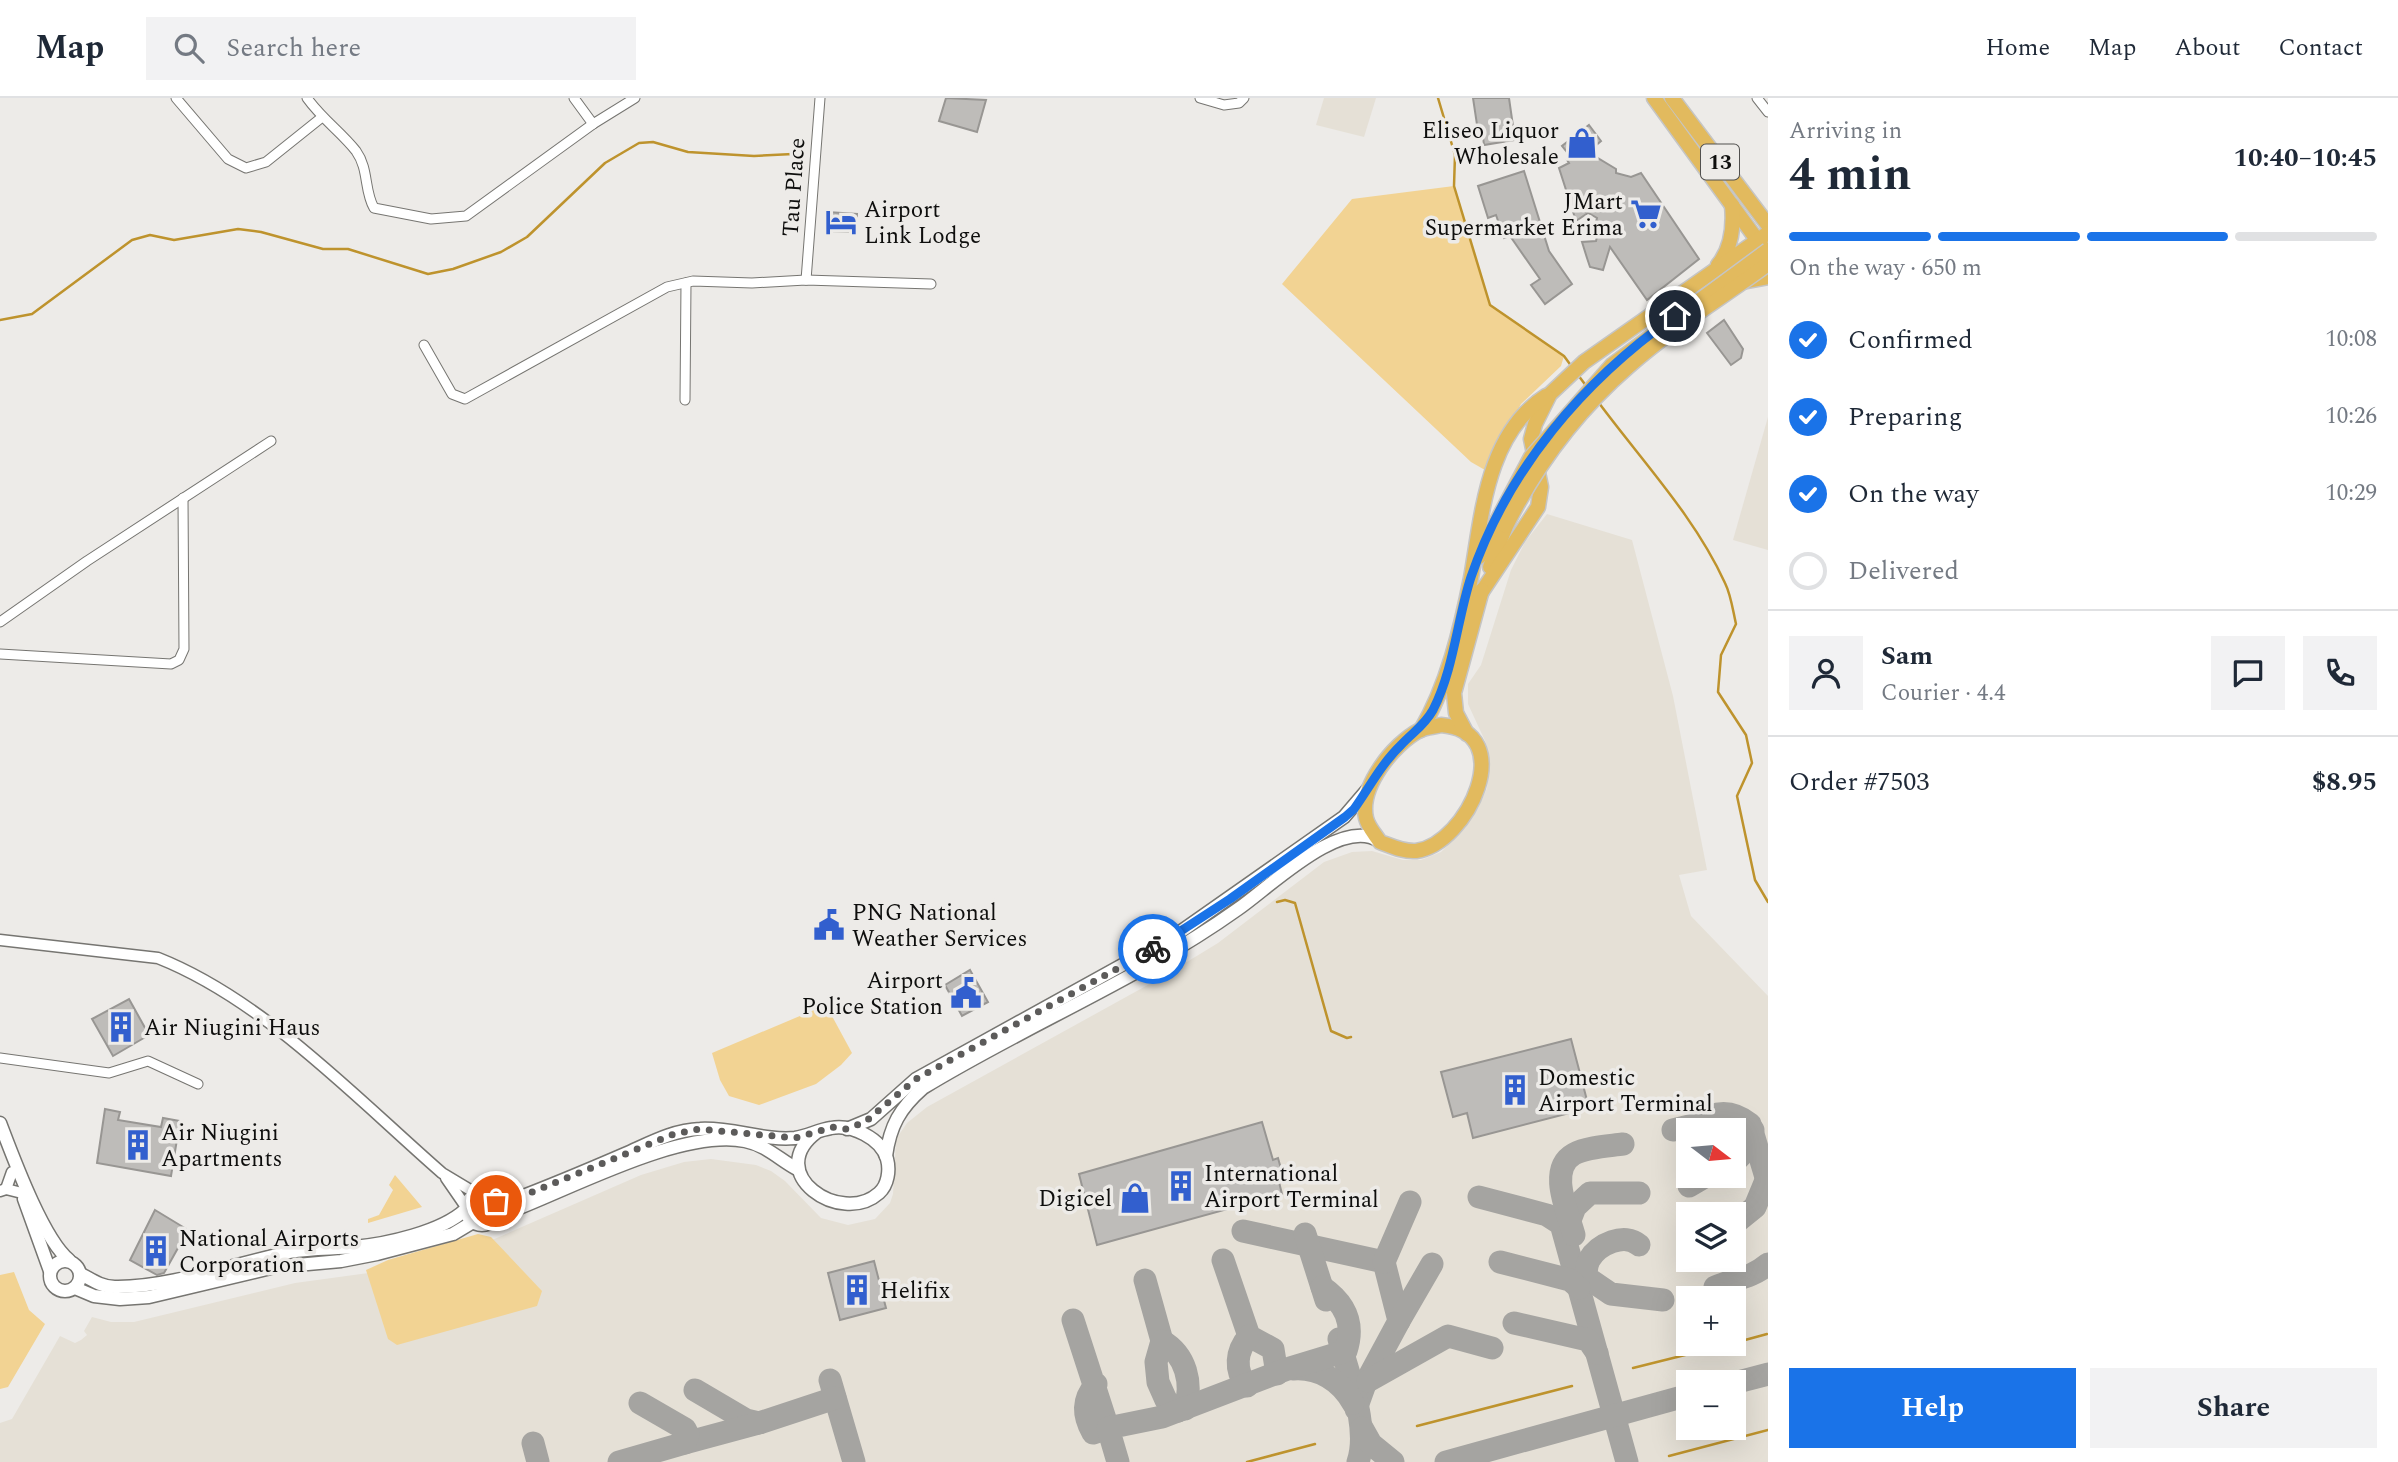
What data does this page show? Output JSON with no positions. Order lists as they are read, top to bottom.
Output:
{
  "streets": {
    "highway": ["13"],
    "street": ["Tau Place"]
  },
  "places": {
    "shop": ["Eliseo Liquor Wholesale", "Digicel"],
    "supermarket": ["JMart Supermarket Erima"],
    "hotel": ["Airport Link Lodge"],
    "public building": ["PNG National Weather Services", "Airport Police Station"],
    "building": [
      "Air Niugini Haus",
      "Domestic Airport Terminal",
      "Air Niugini Apartments",
      "International Airport Terminal",
      "National Airports Corporation",
      "Helifix"
    ]
  },
  "north": "right",
  "page": {
    "header": "Map",
    "search": "Search here",
    "nav": [
      "Home",
      "Map",
      "About",
      "Contact"
    ],
    "heading": ["4 min", "Arriving in", "10:40–10:45"],
    "panel": [
      "Sam",
      "Courier · 4.4",
      "Order #7503",
      "$8.95"
    ],
    "bar": "On the way · 650 m",
    "list": [
      ["Confirmed", "10:08"],
      ["Preparing", "10:26"],
      ["On the way", "10:29"],
      "Delivered"
    ],
    "map_buttons": ["+", "−"],
    "buttons": ["Help", "Share"]
  }
}
